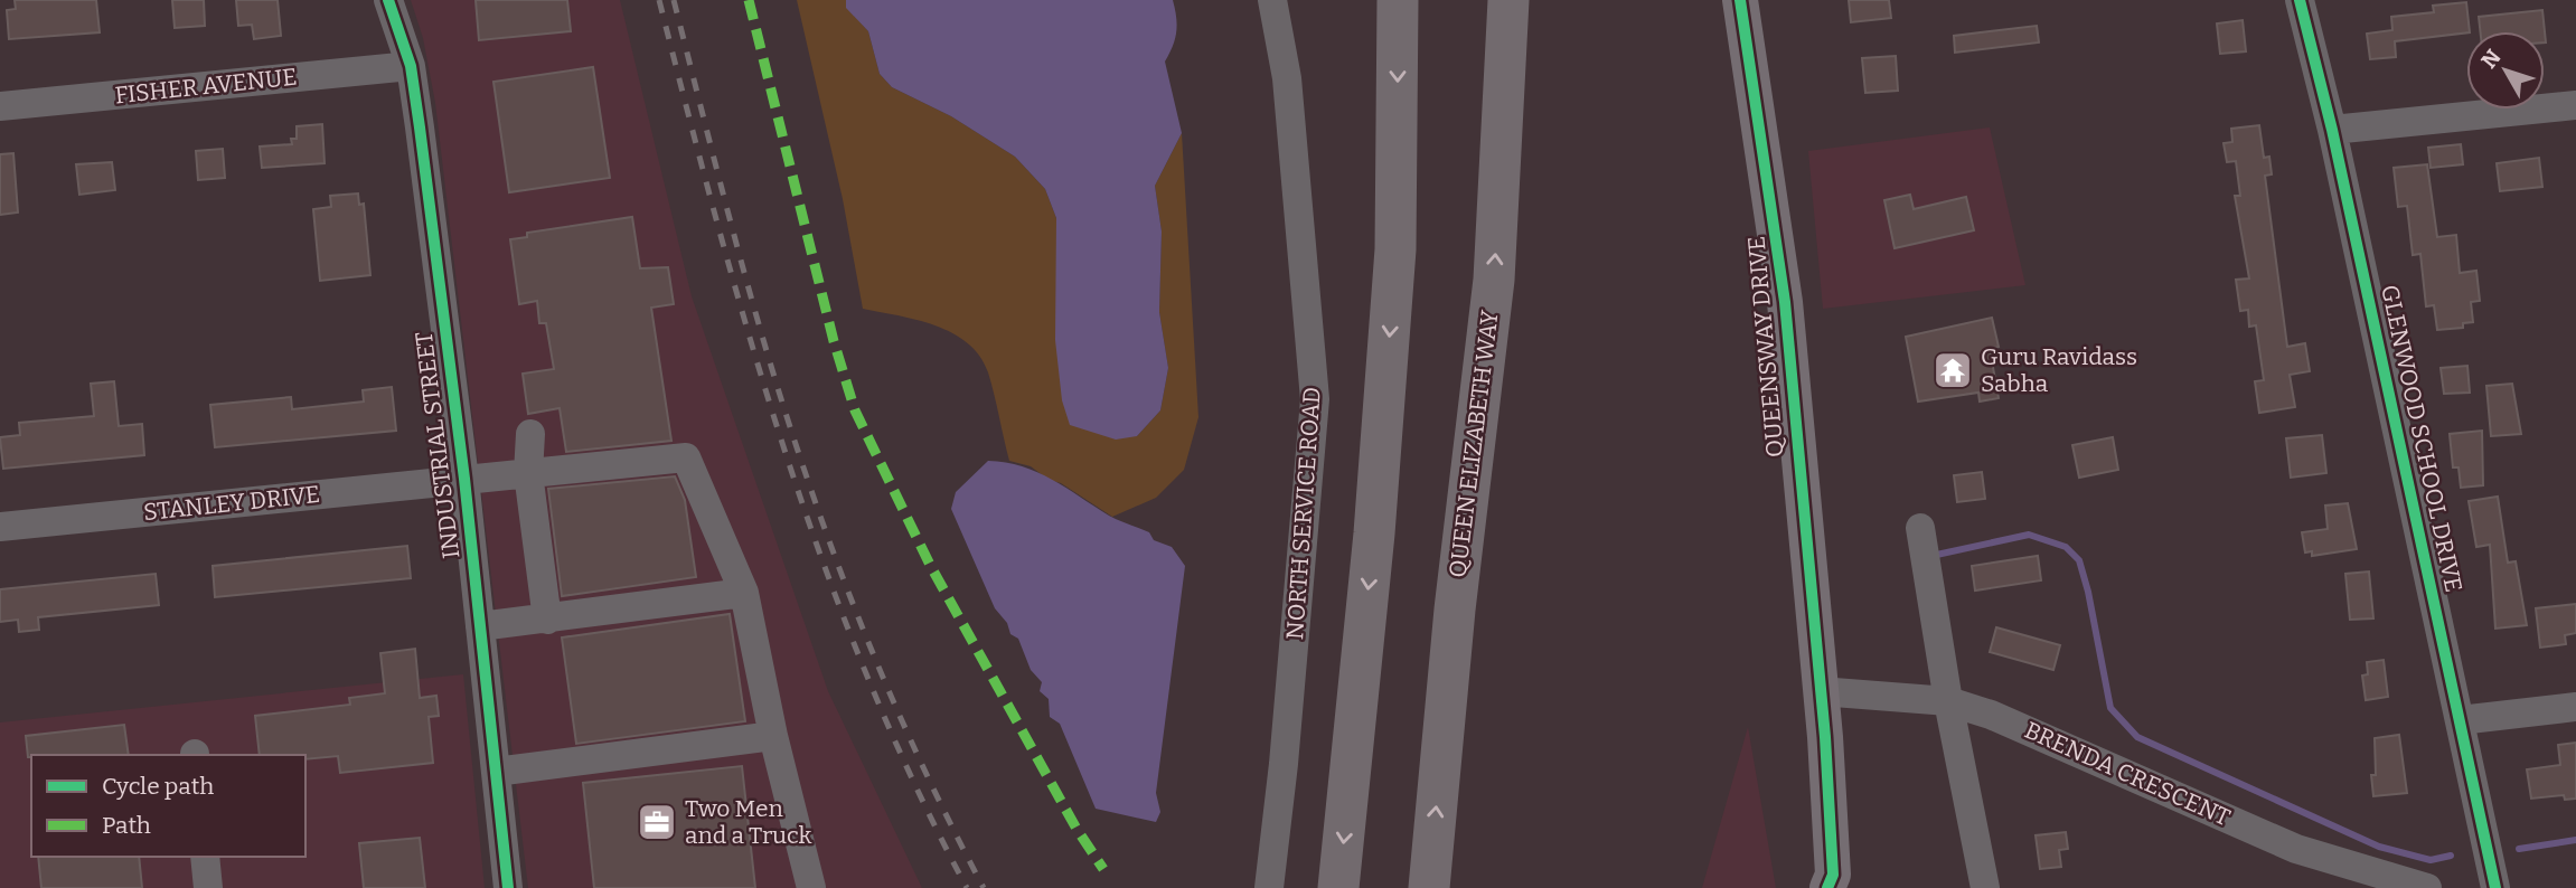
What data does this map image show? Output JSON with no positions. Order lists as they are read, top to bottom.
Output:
{
  "streets": {
    "highway": ["QUEEN ELIZABETH WAY"],
    "main road": ["QUEENSWAY DRIVE"],
    "street": [
      "FISHER AVENUE",
      "GLENWOOD SCHOOL DRIVE",
      "INDUSTRIAL STREET",
      "STANLEY DRIVE",
      "NORTH SERVICE ROAD",
      "BRENDA CRESCENT"
    ]
  },
  "crossings": [
    ["FISHER AVENUE", "INDUSTRIAL STREET"],
    ["QUEENSWAY DRIVE", "BRENDA CRESCENT"],
    ["INDUSTRIAL STREET", "STANLEY DRIVE"]
  ],
  "places": {
    "temple": ["Guru Ravidass Sabha"],
    "office": ["Two Men and a Truck"]
  },
  "legend": ["Cycle path", "Path"],
  "north": "top left"
}
